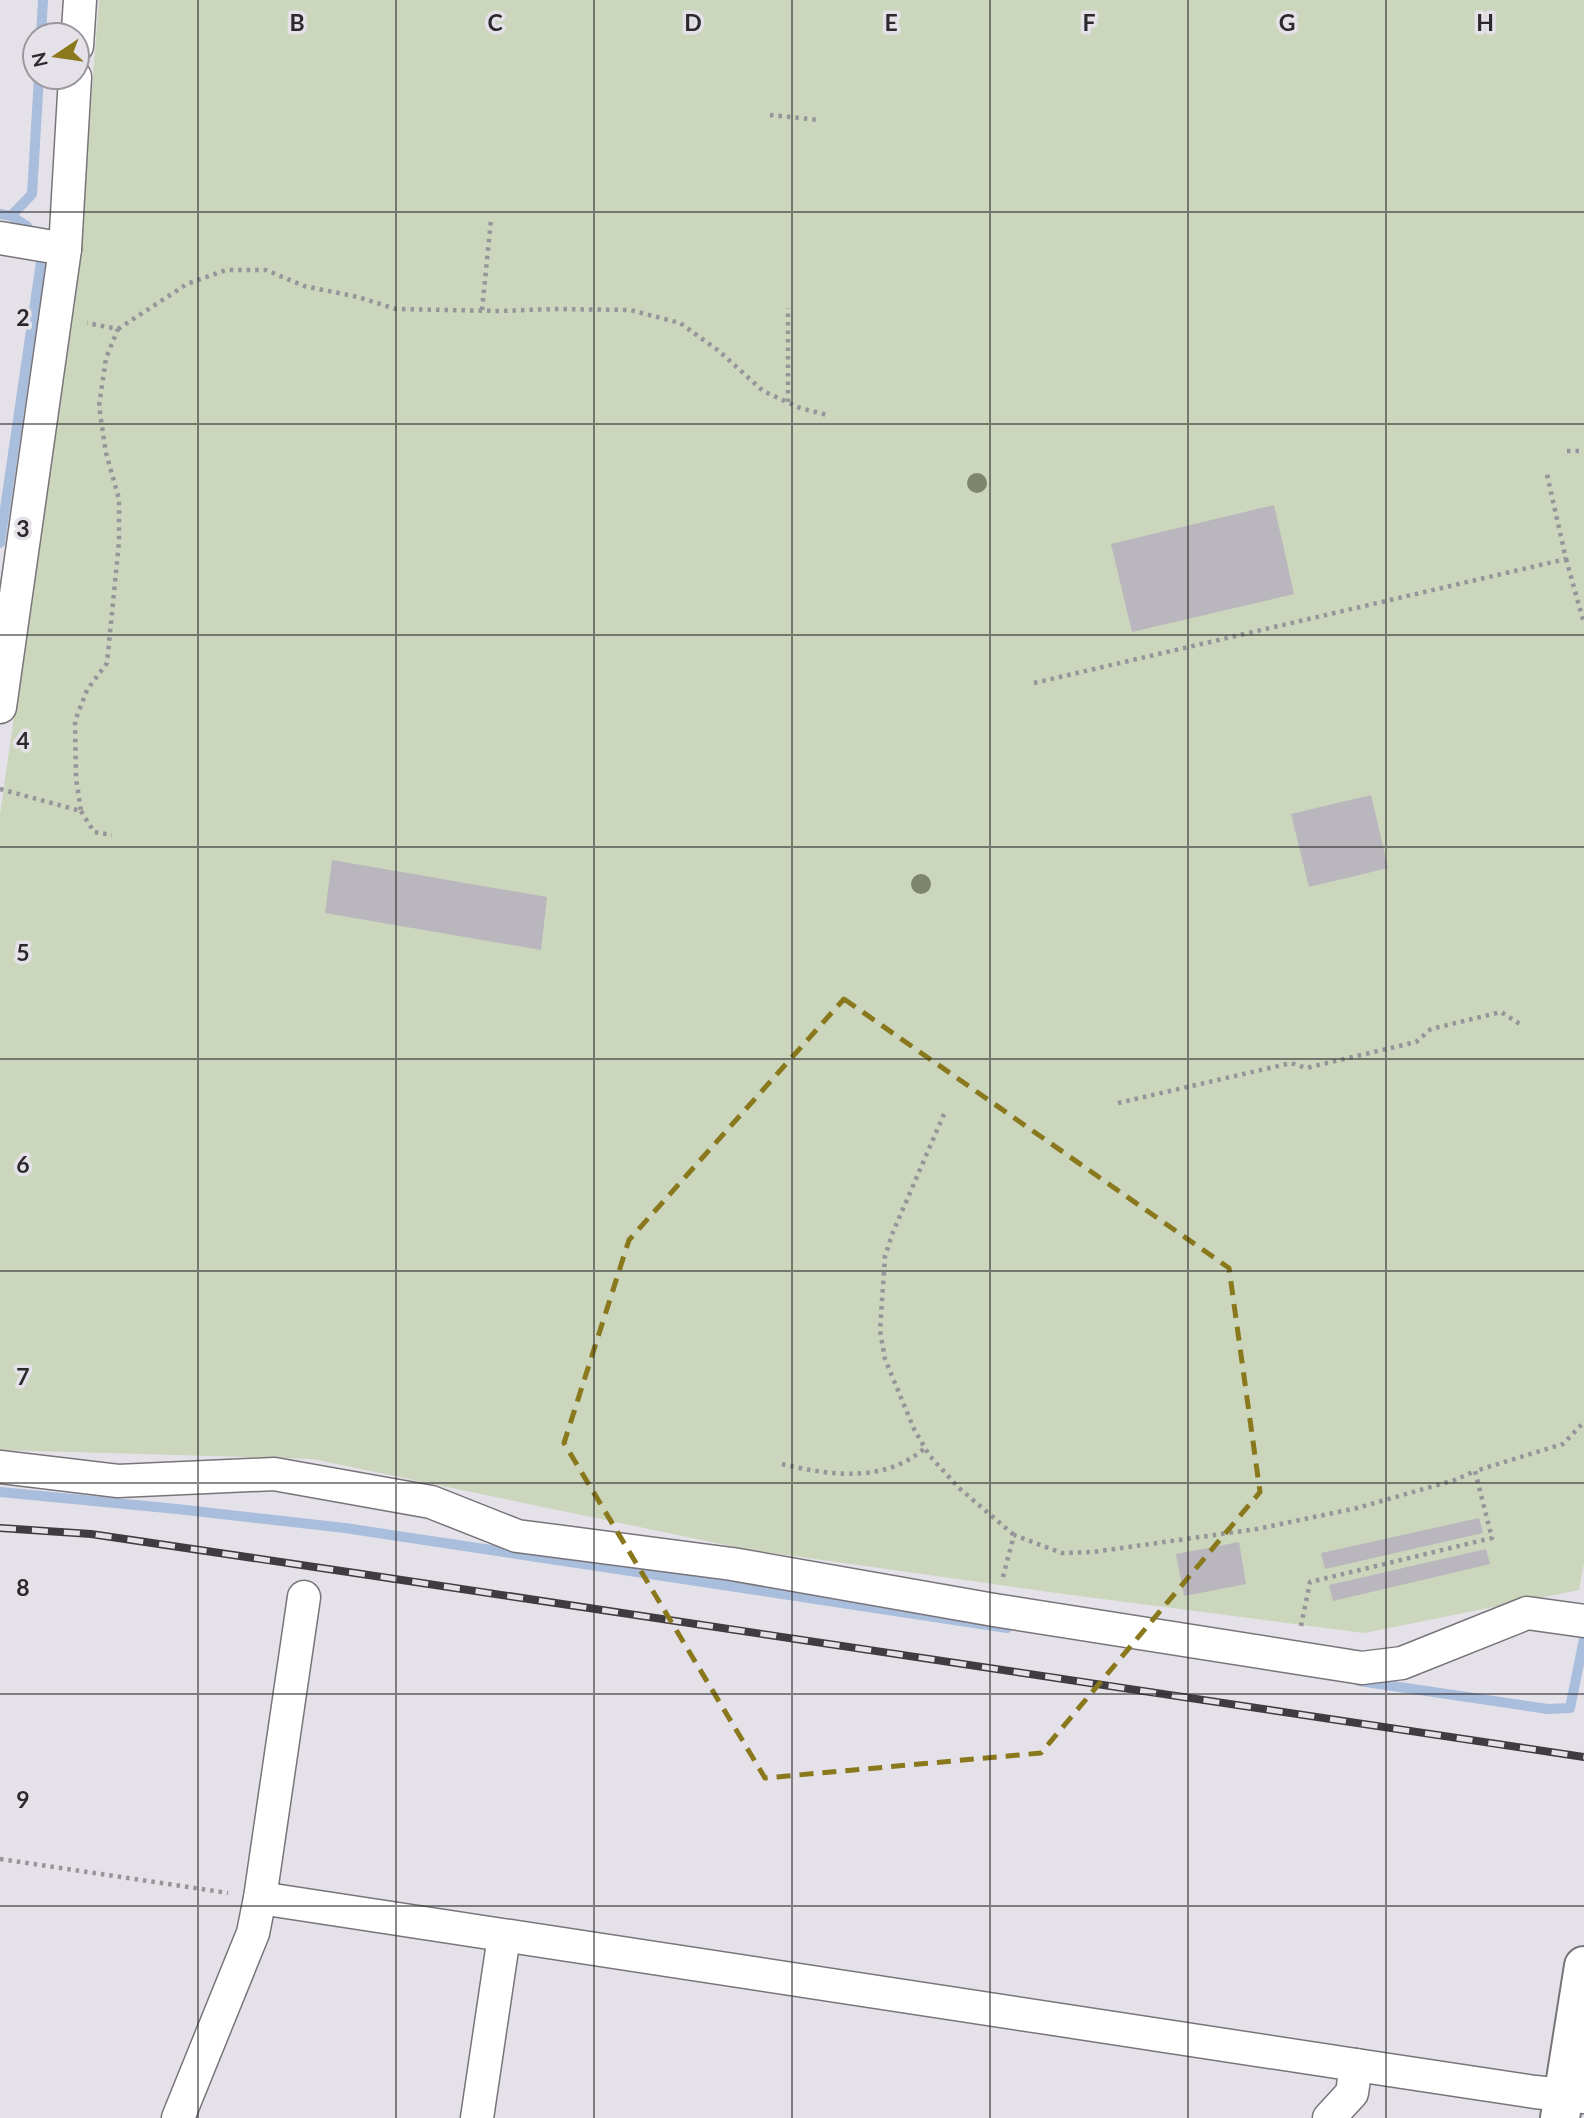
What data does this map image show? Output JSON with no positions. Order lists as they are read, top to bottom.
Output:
{
  "north": "left",
  "grid": {
    "columns": [
      "B",
      "C",
      "D",
      "E",
      "F",
      "G",
      "H"
    ],
    "rows": [
      "2",
      "3",
      "4",
      "5",
      "6",
      "7",
      "8",
      "9"
    ]
  }
}
